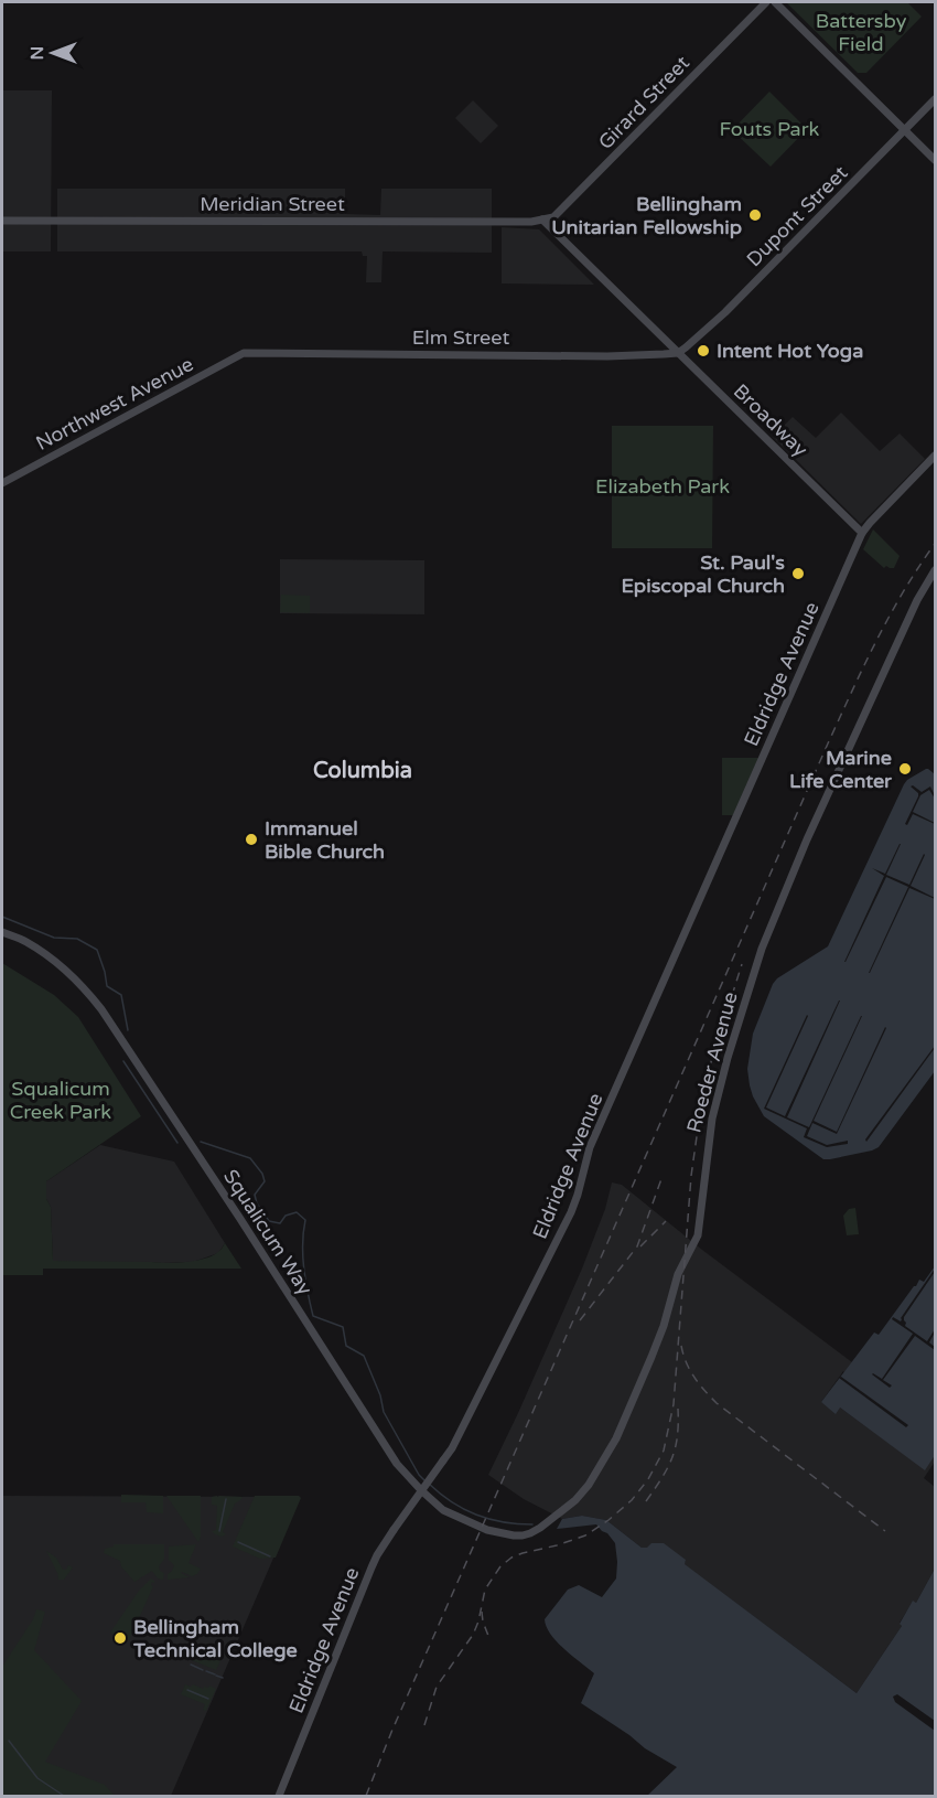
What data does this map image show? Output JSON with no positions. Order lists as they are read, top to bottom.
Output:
{
  "streets": {
    "street": [
      "Girard Street",
      "Meridian Street",
      "Dupont Street",
      "Elm Street",
      "Northwest Avenue",
      "Broadway",
      "Eldridge Avenue",
      "Roeder Avenue",
      "Squalicum Way"
    ]
  },
  "crossings": [
    ["Girard Street", "Meridian Street"],
    ["Girard Street", "Broadway"],
    ["Meridian Street", "Broadway"],
    ["Dupont Street", "Elm Street"],
    ["Dupont Street", "Broadway"],
    ["Elm Street", "Northwest Avenue"],
    ["Elm Street", "Broadway"],
    ["Broadway", "Eldridge Avenue"],
    ["Roeder Avenue", "Squalicum Way"]
  ],
  "districts": ["Columbia"],
  "parks": [
    "Battersby Field",
    "Fouts Park",
    "Elizabeth Park",
    "Squalicum Creek Park"
  ],
  "places": [
    "Bellingham Unitarian Fellowship",
    "Intent Hot Yoga",
    "St. Paul's Episcopal Church",
    "Marine Life Center",
    "Immanuel Bible Church",
    "Bellingham Technical College"
  ],
  "north": "left"
}
